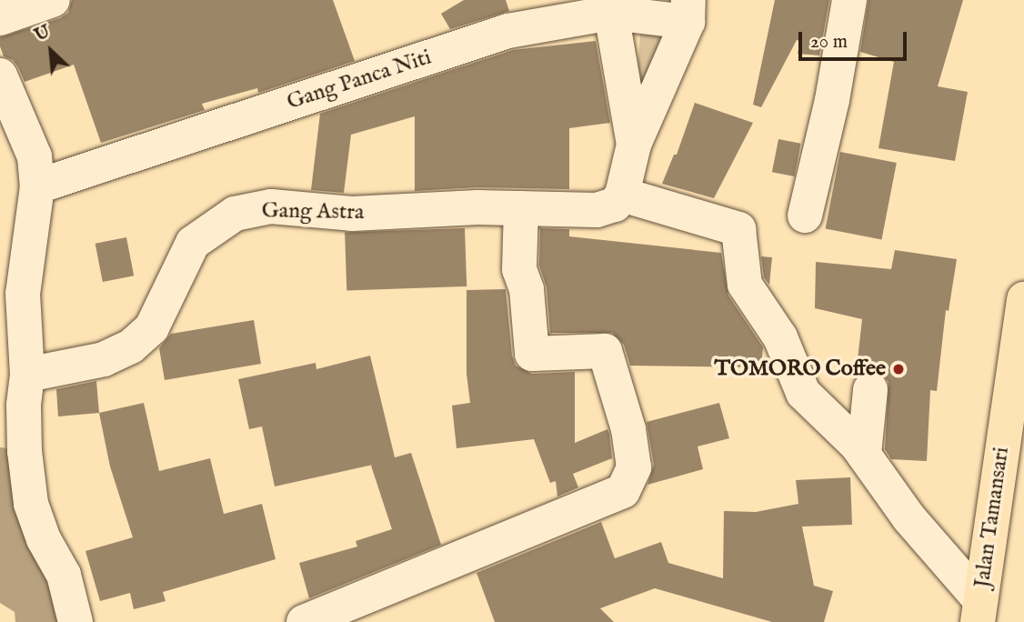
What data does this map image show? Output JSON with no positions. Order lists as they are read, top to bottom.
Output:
{
  "streets": {
    "main road": ["Jalan Tamansari"],
    "street": ["Gang Panca Niti", "Gang Astra"]
  },
  "places": ["TOMORO Coffee"],
  "scale_bar": "20 m",
  "north": "top left"
}
